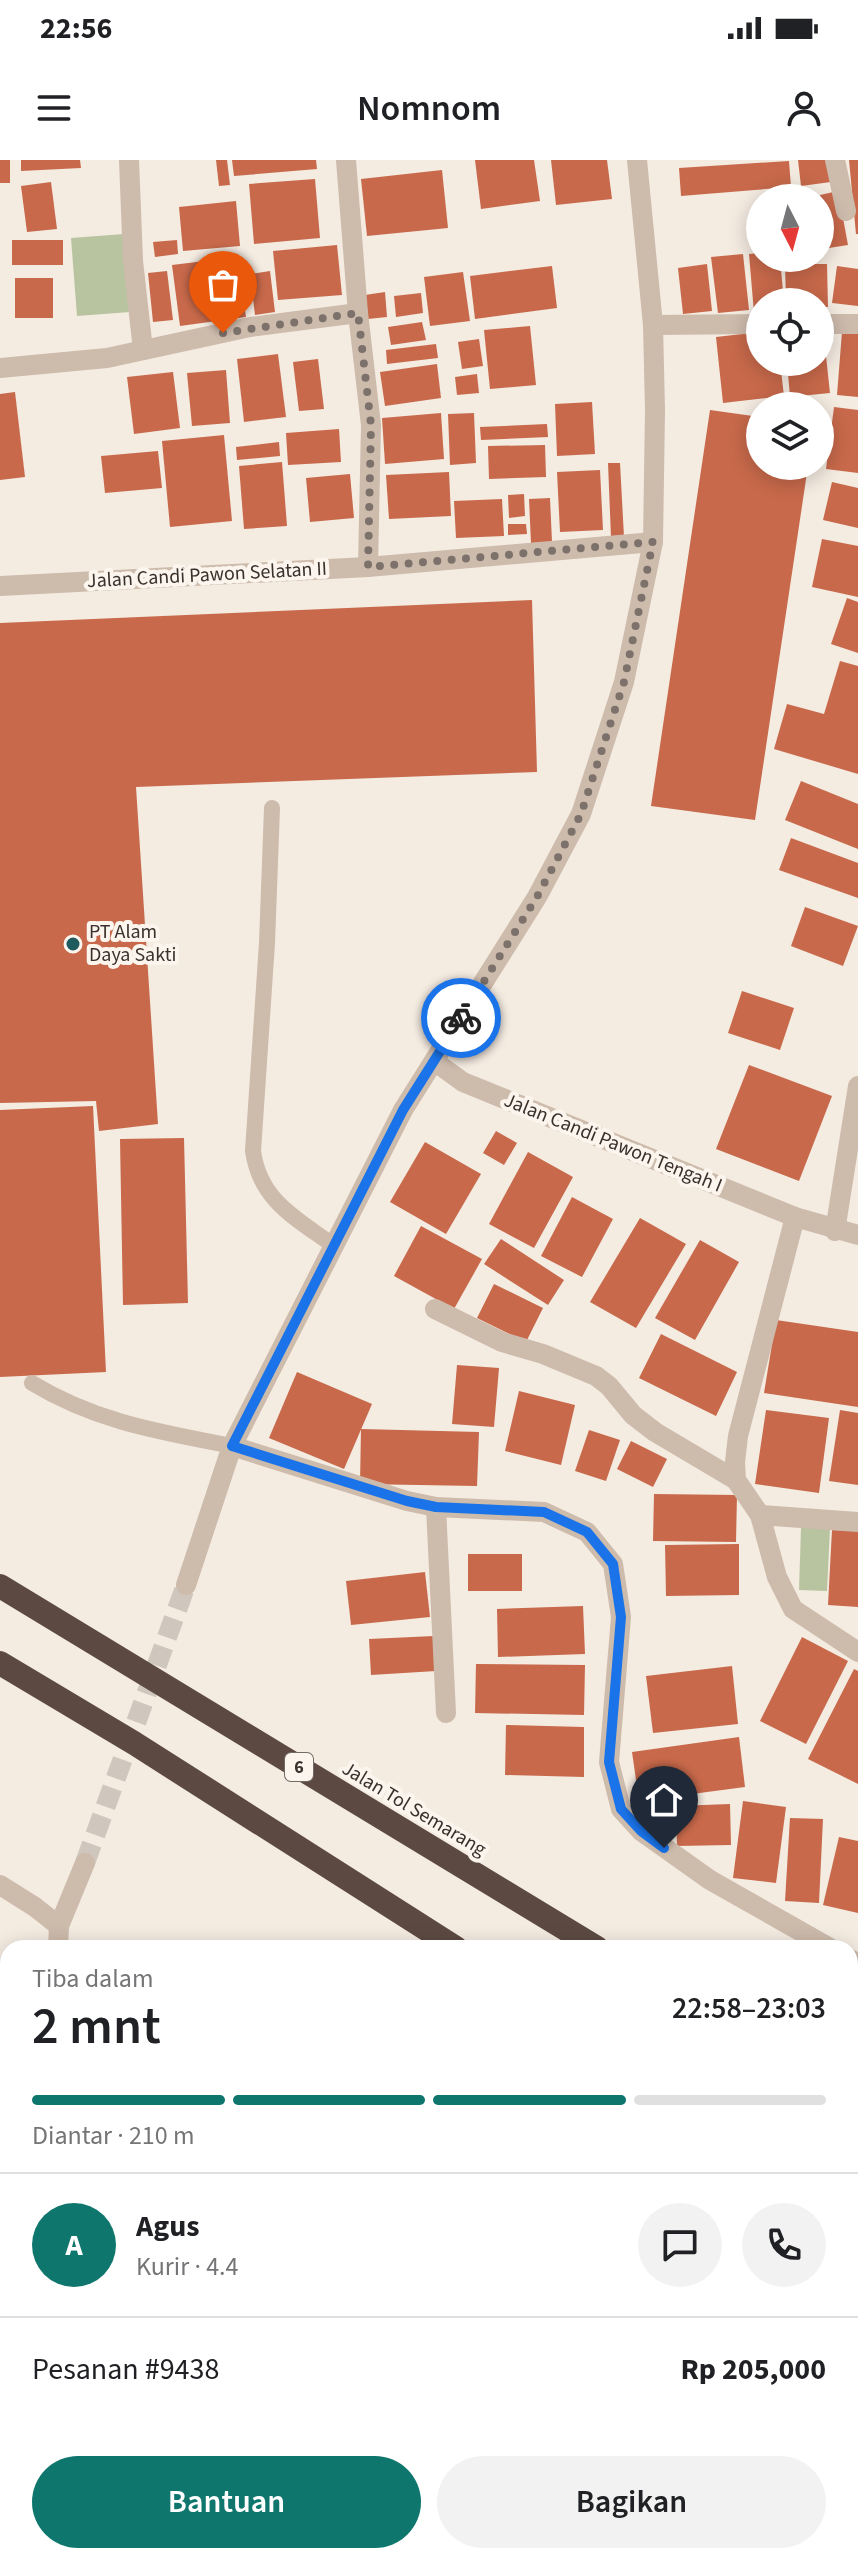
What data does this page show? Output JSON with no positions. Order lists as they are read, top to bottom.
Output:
{
  "streets": {
    "highway": ["6", "Jalan Tol Semarang"],
    "street": ["Jalan Candi Pawon Selatan II", "Jalan Candi Pawon Tengah I"]
  },
  "places": ["PT Alam Daya Sakti"],
  "north": "bottom",
  "page": {
    "status": "22:56",
    "header": "Nomnom",
    "heading": ["2 mnt", "Tiba dalam", "22:58–23:03"],
    "panel": [
      "Agus",
      "Kurir · 4.4",
      "Pesanan #9438",
      "Rp 205,000"
    ],
    "bar": "Diantar · 210 m",
    "round": "A",
    "buttons": ["Bantuan", "Bagikan"]
  }
}
